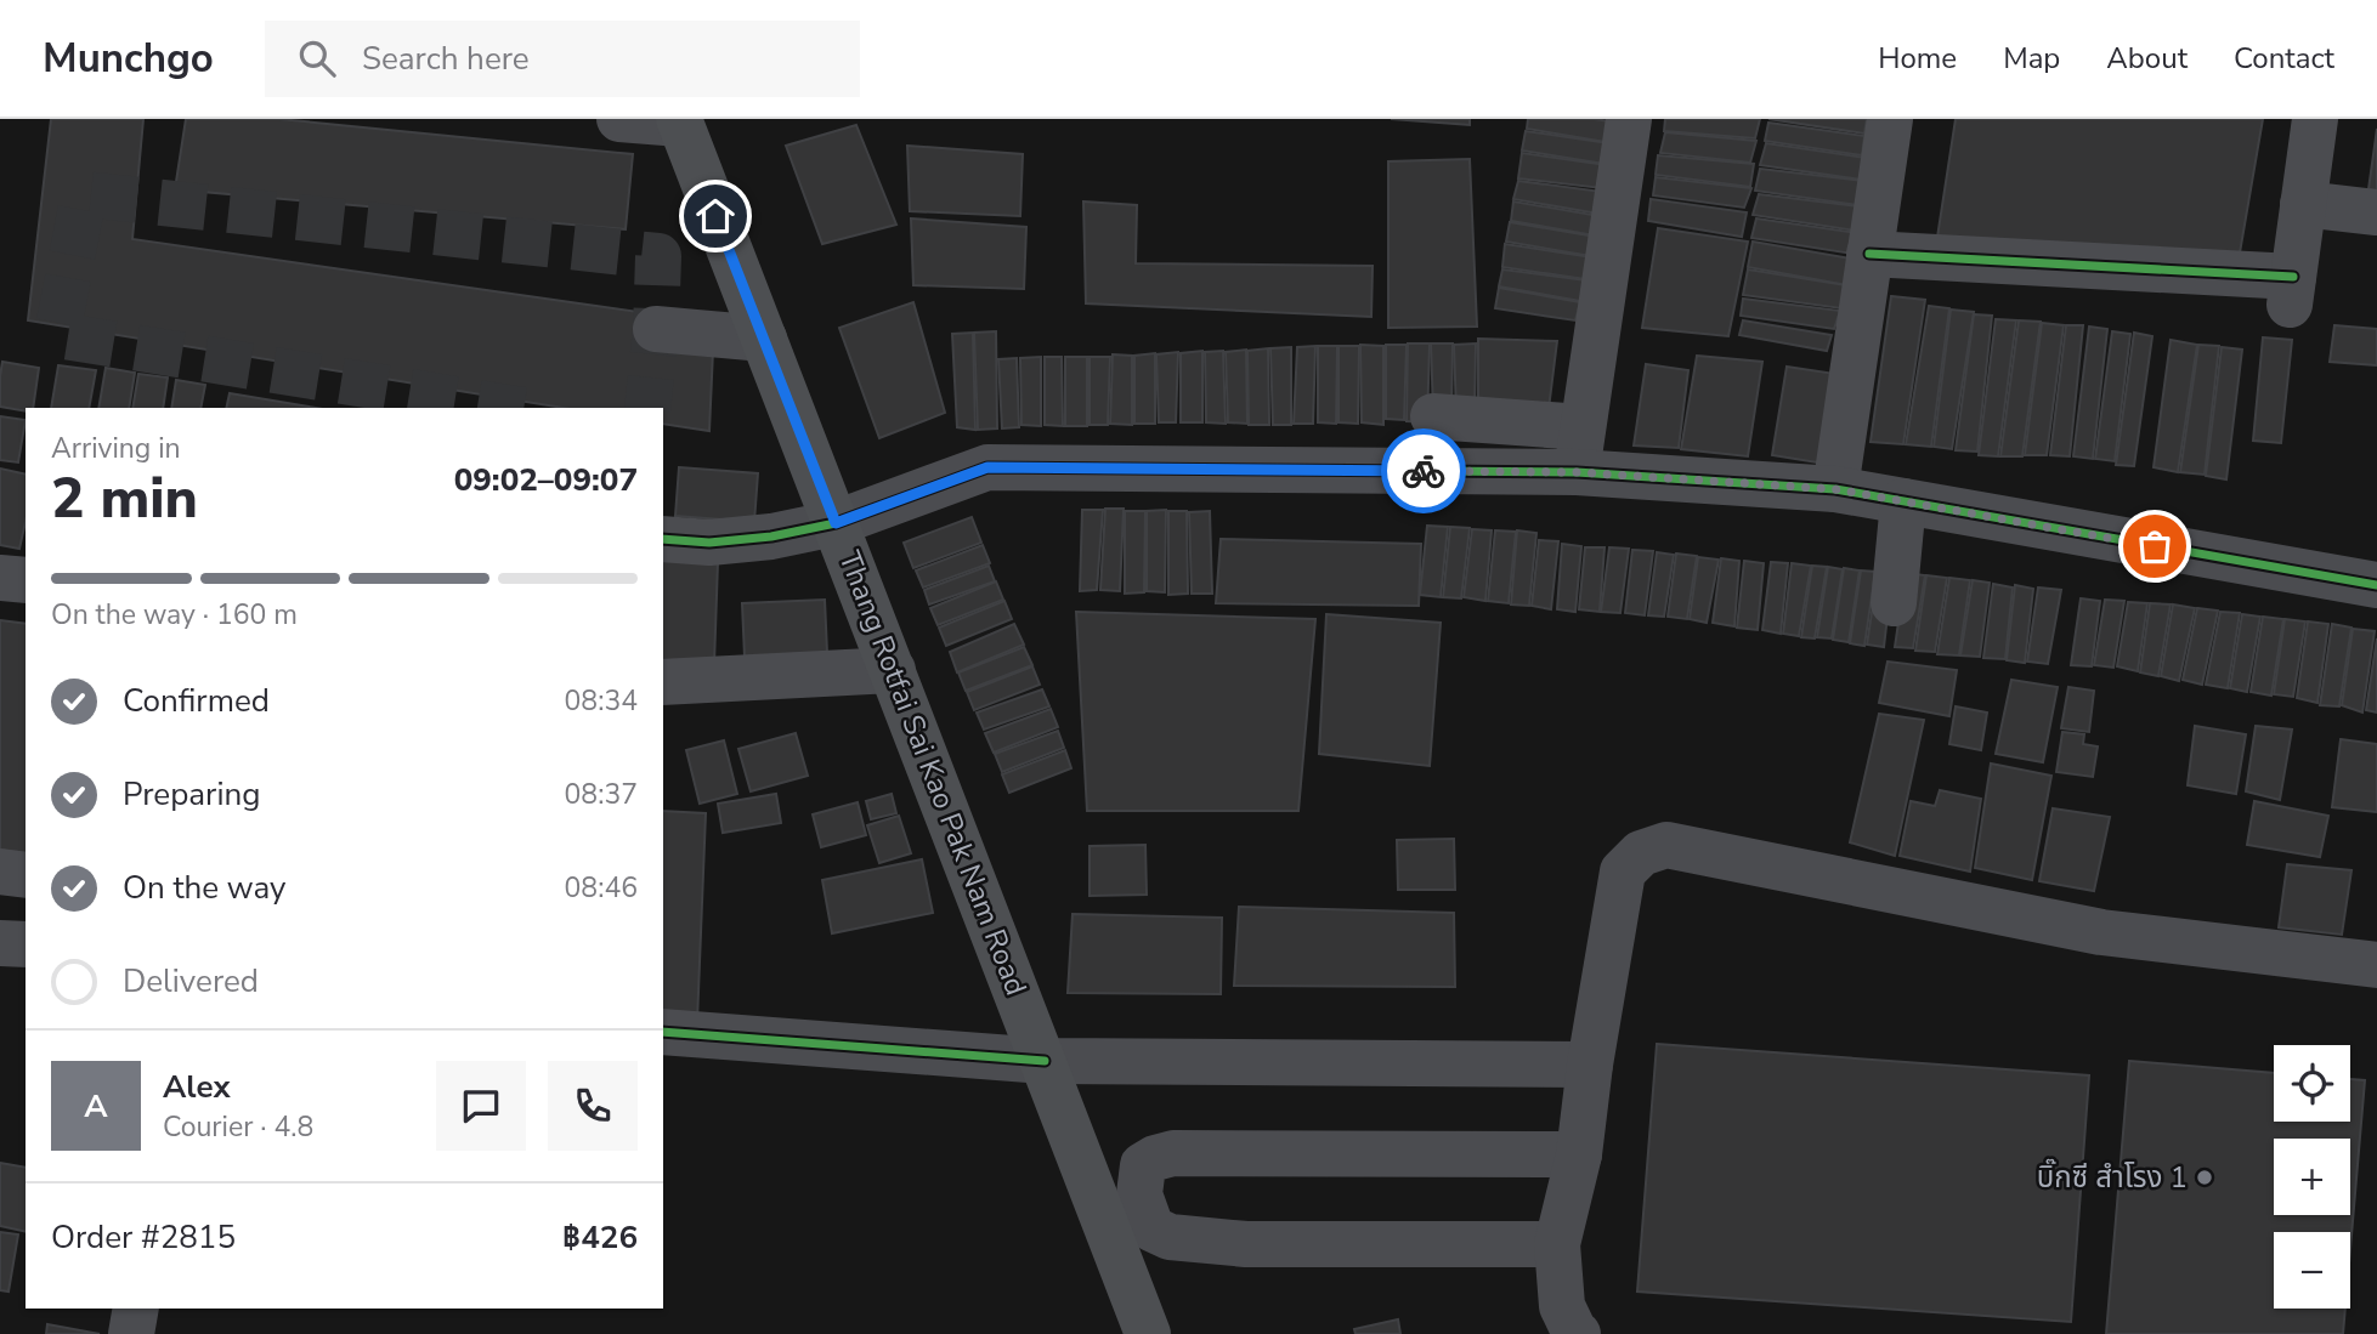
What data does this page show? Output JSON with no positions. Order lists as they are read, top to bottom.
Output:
{
  "streets": {
    "main road": ["Thang Rotfai Sai Kao Pak Nam Road"]
  },
  "places": ["บิ๊กซี สำโรง 1"],
  "page": {
    "header": "Munchgo",
    "search": "Search here",
    "nav": [
      "Home",
      "Map",
      "About",
      "Contact"
    ],
    "heading": ["2 min", "Arriving in", "09:02–09:07"],
    "panel": [
      "Alex",
      "Courier · 4.8",
      "Order #2815",
      "฿426"
    ],
    "bar": "On the way · 160 m",
    "list": [
      ["Confirmed", "08:34"],
      ["Preparing", "08:37"],
      ["On the way", "08:46"],
      "Delivered"
    ],
    "map_buttons": ["+", "−"],
    "round": "A"
  }
}
